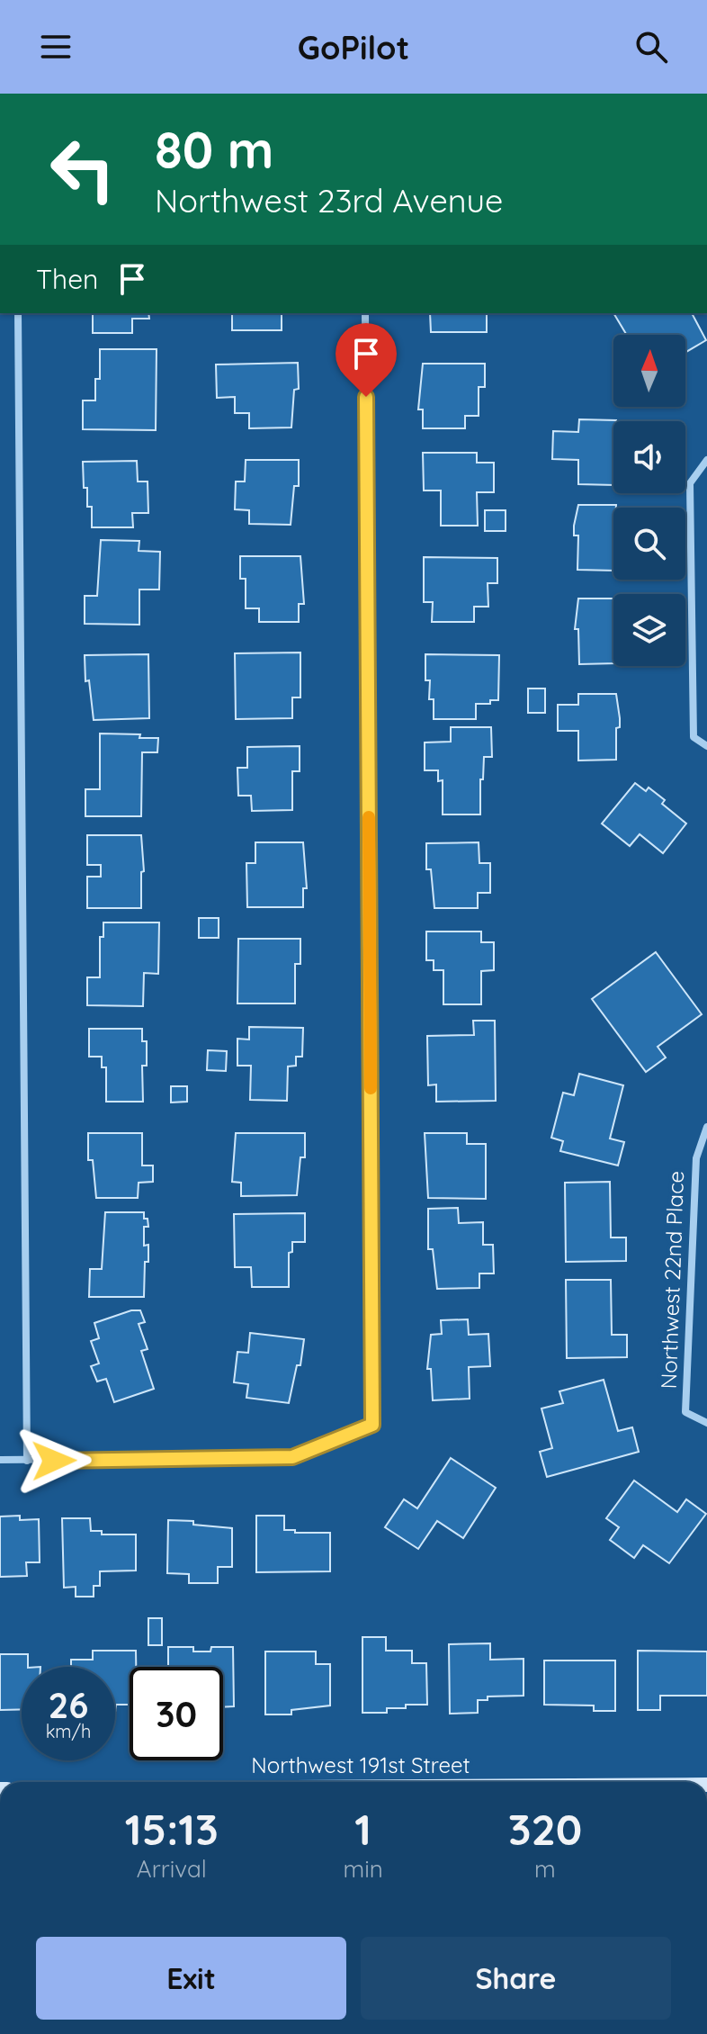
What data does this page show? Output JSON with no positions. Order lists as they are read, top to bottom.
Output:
{
  "streets": {
    "street": ["Northwest 22nd Place"]
  },
  "north": "top",
  "page": {
    "header": "GoPilot",
    "turn": ["80 m", "Northwest 23rd Avenue"],
    "then": "Then",
    "speed": "26 km/h",
    "limit": "30",
    "eta": [
      "15:13",
      "Arrival",
      "1",
      "min",
      "320",
      "m"
    ],
    "buttons": ["Exit", "Share"]
  }
}
